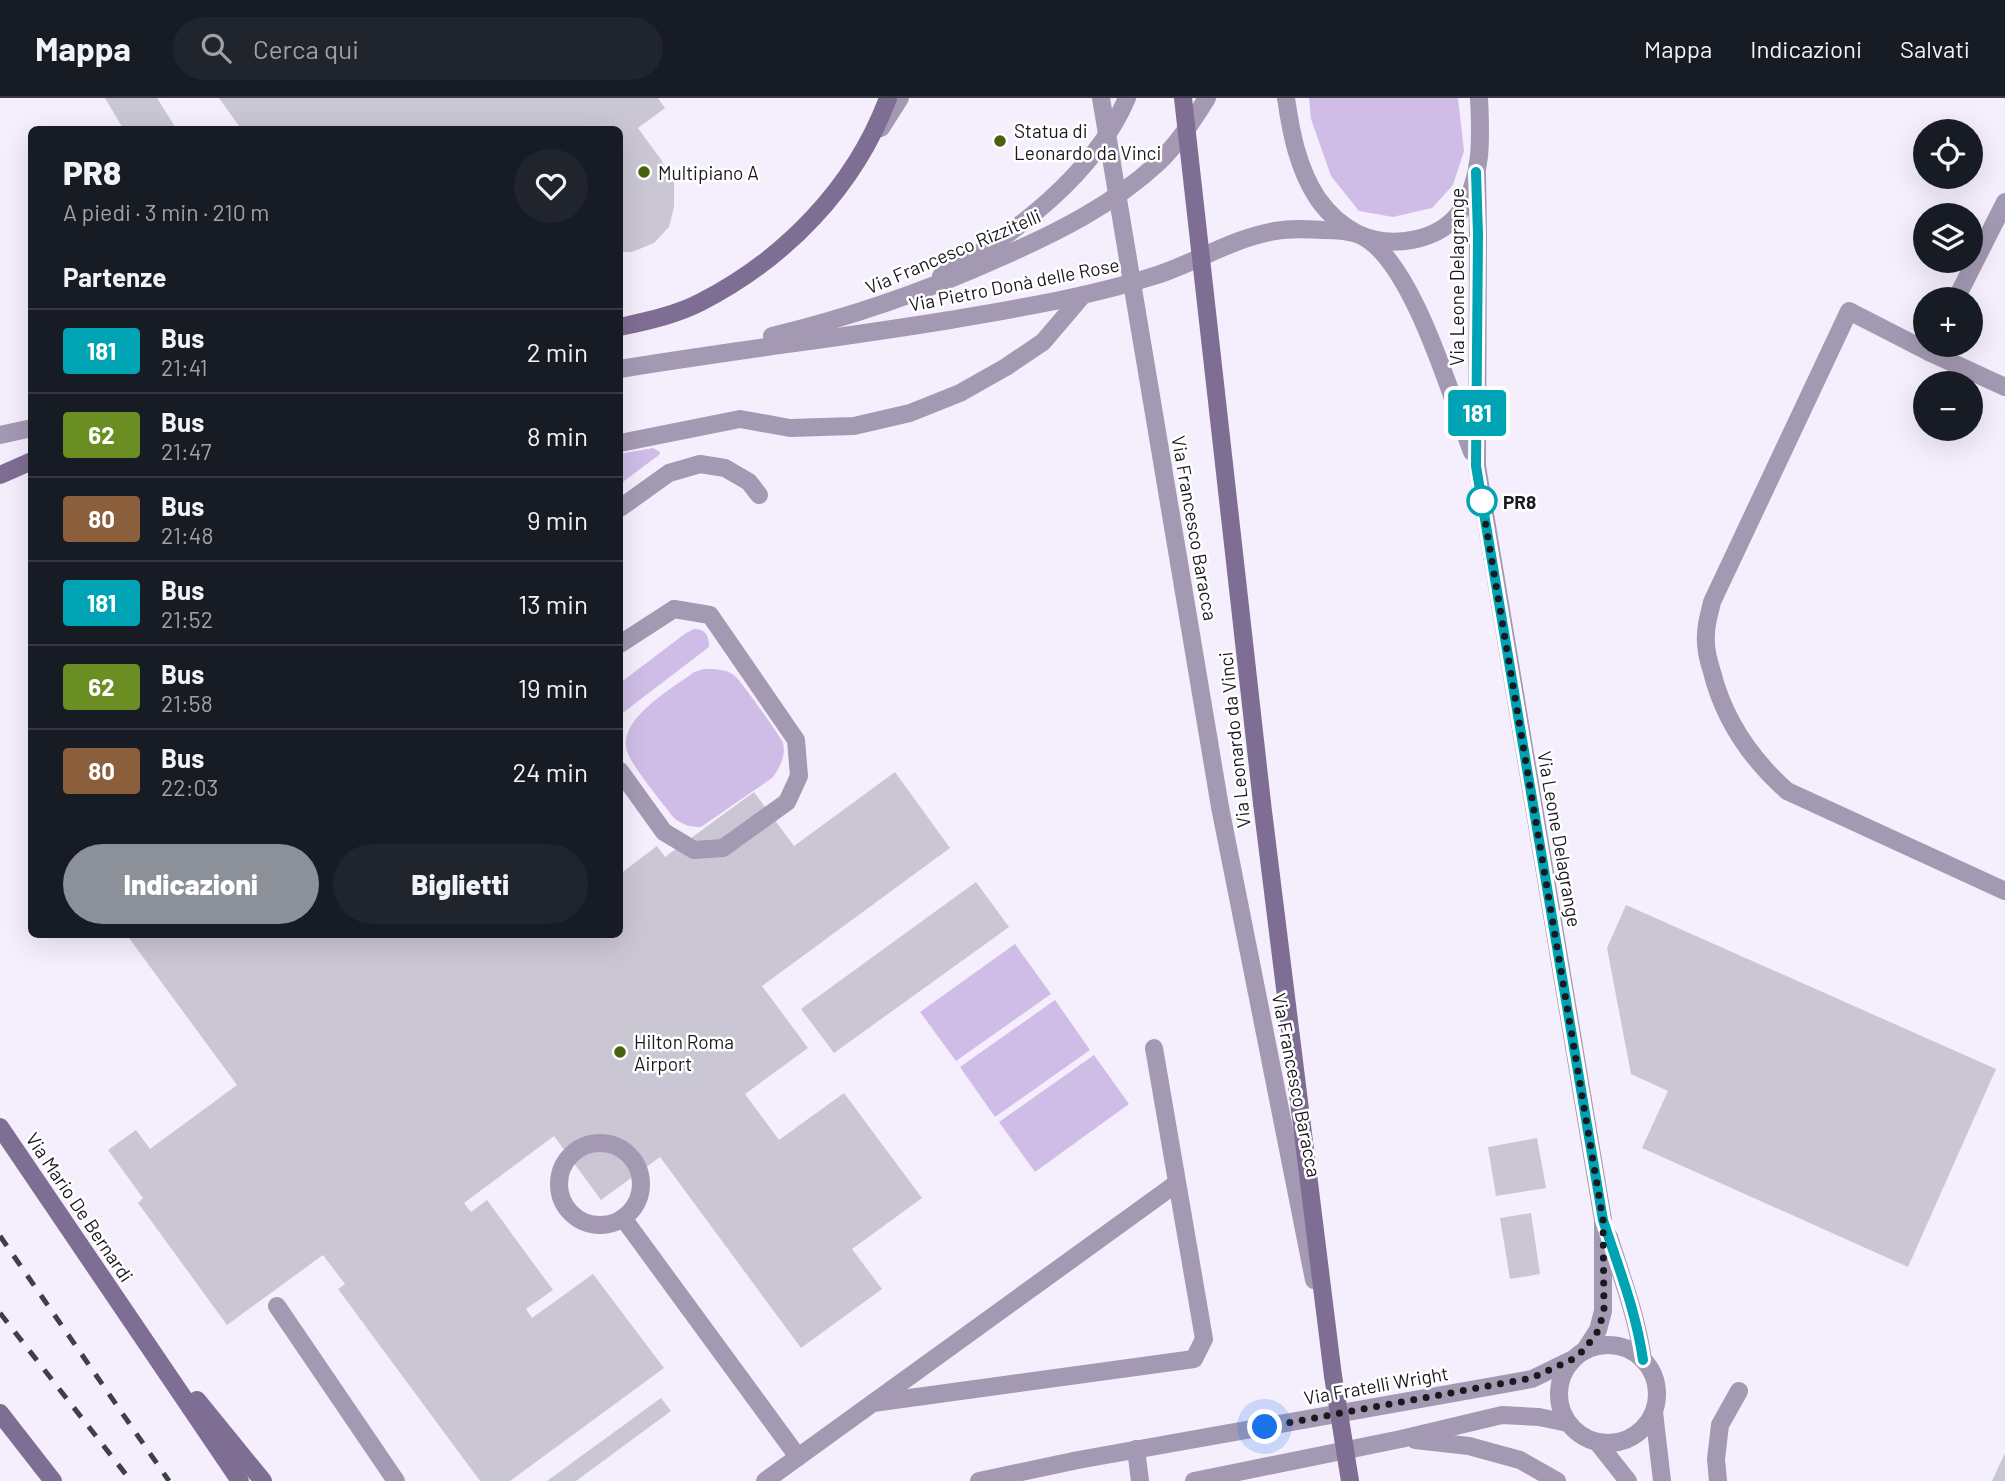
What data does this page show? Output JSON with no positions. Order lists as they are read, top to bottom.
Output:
{
  "streets": {
    "main road": ["Via Leonardo da Vinci", "Via Mario De Bernardi"],
    "street": [
      "Via Francesco Rizzitelli",
      "Via Leone Delagrange",
      "Via Pietro Donà delle Rose",
      "Via Francesco Baracca",
      "Via Fratelli Wright"
    ]
  },
  "crossings": [
    ["Via Francesco Rizzitelli", "Via Pietro Donà delle Rose"],
    ["Via Leone Delagrange", "Via Pietro Donà delle Rose"],
    ["Via Leone Delagrange", "Via Fratelli Wright"],
    ["Via Francesco Baracca", "Via Leonardo da Vinci"]
  ],
  "places": [
    "Statua di Leonardo da Vinci",
    "Multipiano A",
    "PR8",
    "Hilton Roma Airport"
  ],
  "lines": ["bus line 181"],
  "page": {
    "header": "Mappa",
    "search": "Cerca qui",
    "nav": ["Mappa", "Indicazioni", "Salvati"],
    "on_map": "181",
    "map_buttons": ["+", "−"],
    "heading": [
      ["PR8", "A piedi · 3 min · 210 m"],
      "Partenze"
    ],
    "list": [
      {
        "mark": "181",
        "name": "Bus",
        "note": "21:41",
        "value": "2 min"
      },
      {
        "mark": "62",
        "name": "Bus",
        "note": "21:47",
        "value": "8 min"
      },
      {
        "mark": "80",
        "name": "Bus",
        "note": "21:48",
        "value": "9 min"
      },
      {
        "mark": "181",
        "name": "Bus",
        "note": "21:52",
        "value": "13 min"
      },
      {
        "mark": "62",
        "name": "Bus",
        "note": "21:58",
        "value": "19 min"
      },
      {
        "mark": "80",
        "name": "Bus",
        "note": "22:03",
        "value": "24 min"
      }
    ],
    "buttons": ["Indicazioni", "Biglietti"]
  }
}
